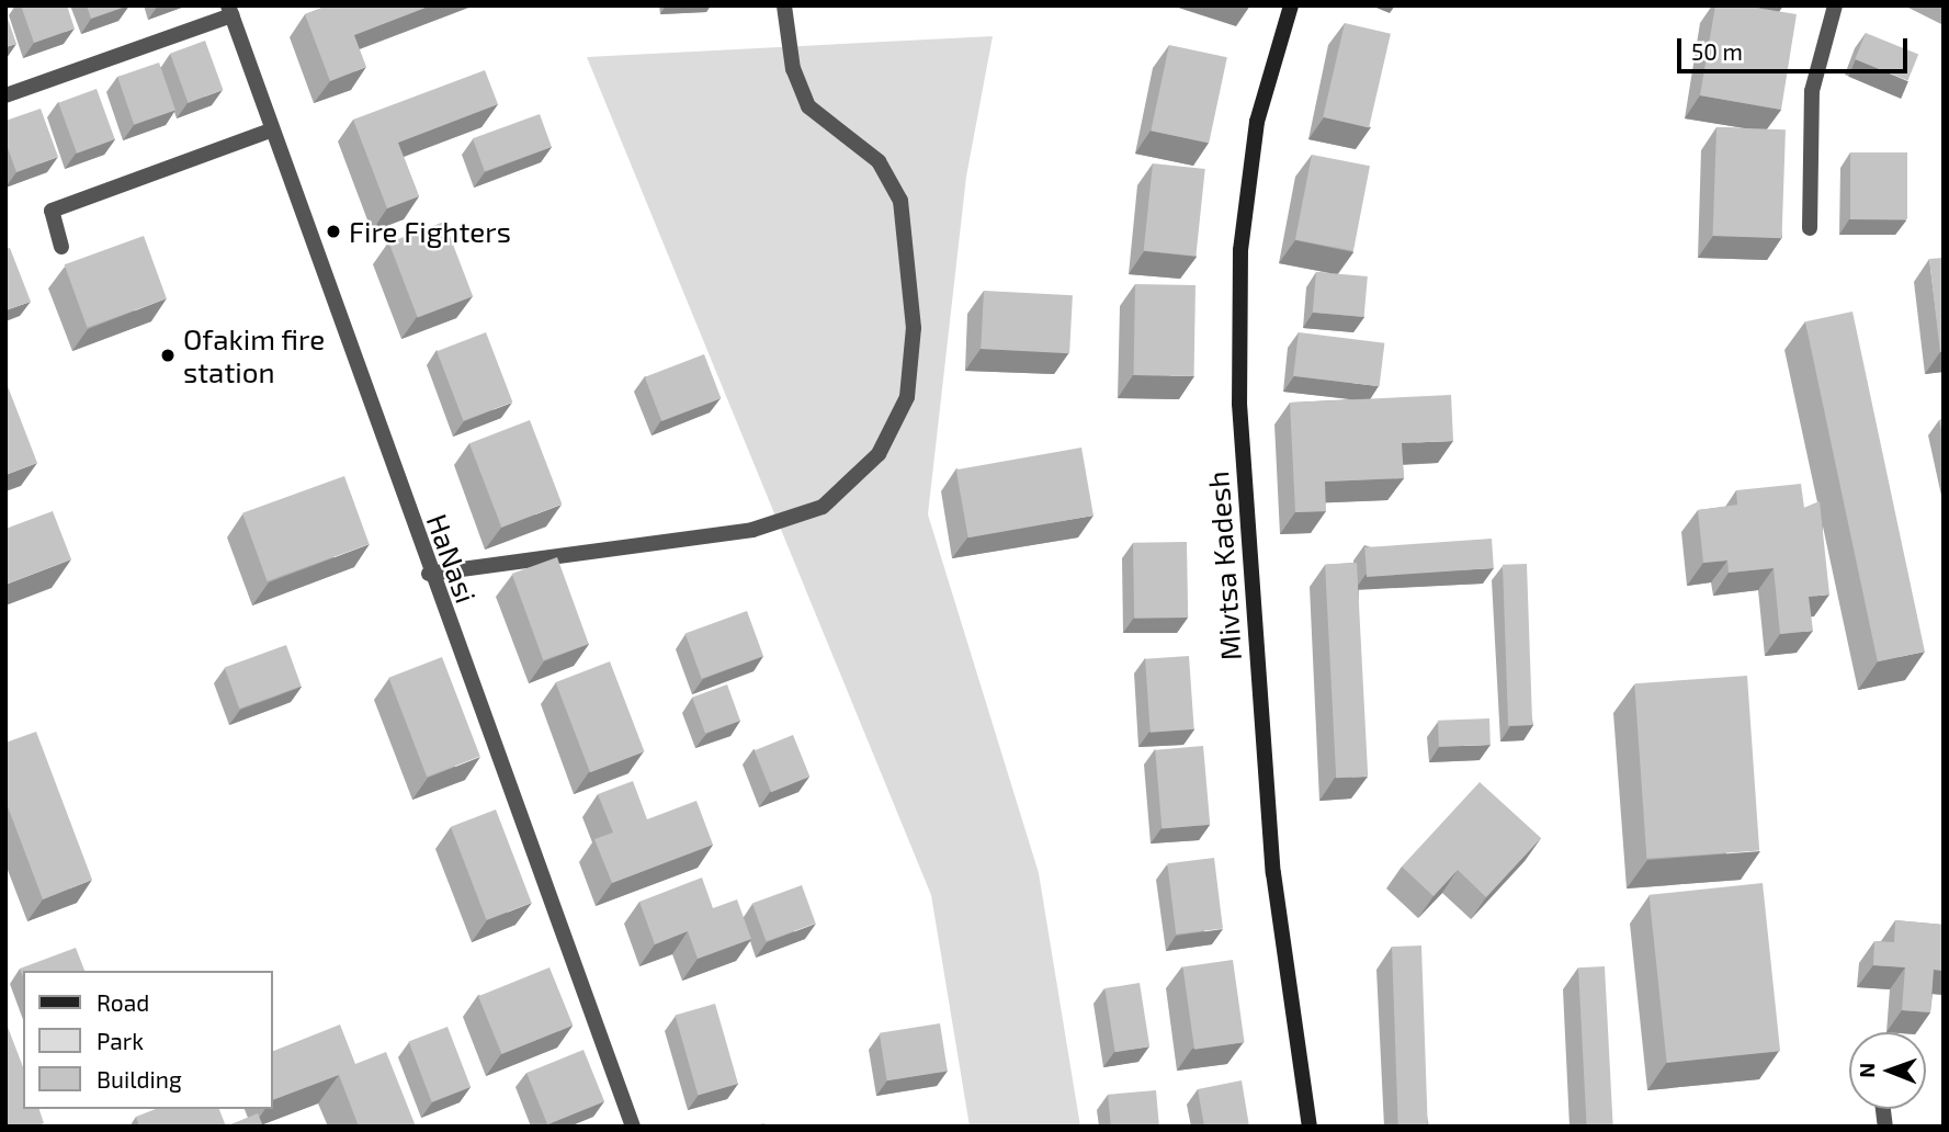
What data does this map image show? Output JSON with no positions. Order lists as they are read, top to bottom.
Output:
{
  "streets": {
    "street": ["HaNasi", "Mivtsa Kadesh"]
  },
  "places": ["Fire Fighters", "Ofakim fire station"],
  "legend": ["Road", "Park", "Building"],
  "scale_bar": "50 m",
  "north": "left"
}
